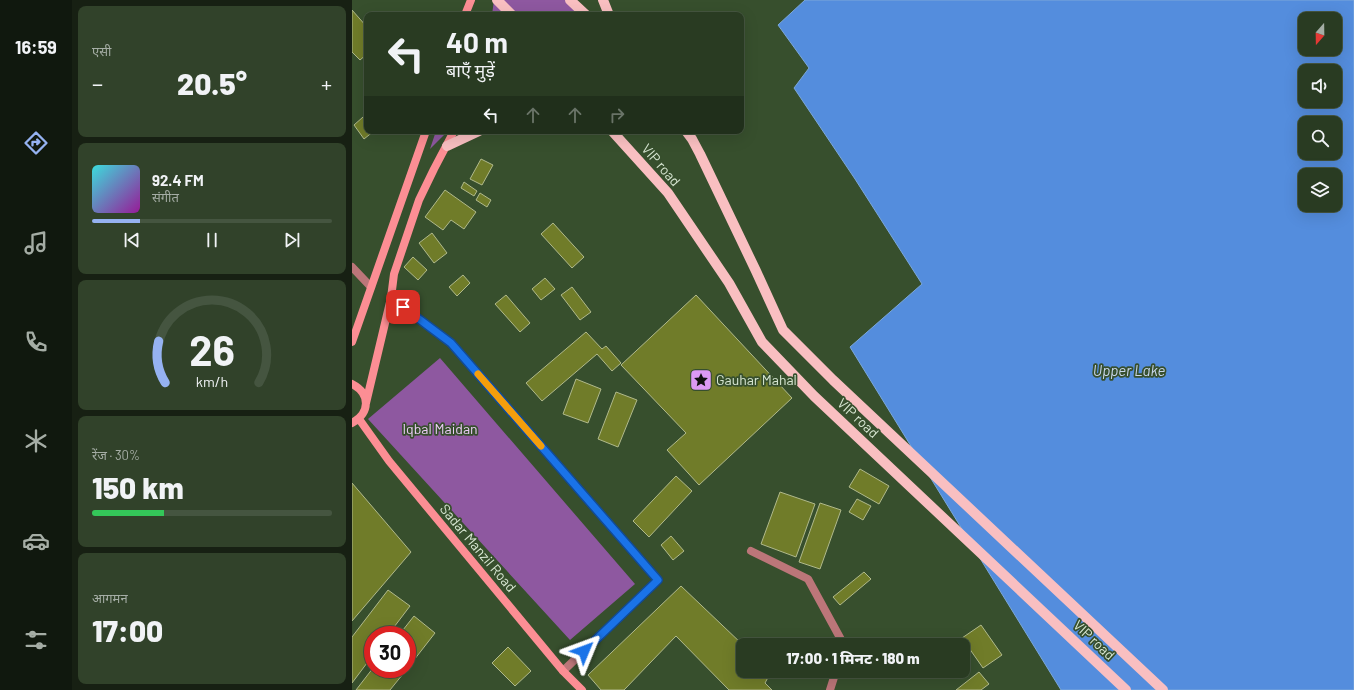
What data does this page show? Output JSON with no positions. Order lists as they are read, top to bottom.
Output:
{
  "streets": {
    "main road": ["VIP road", "Sadar Manzil Road"]
  },
  "water": ["Upper Lake"],
  "parks": ["Iqbal Maidan"],
  "places": {
    "place": ["Gauhar Mahal"]
  },
  "north": "bottom",
  "page": {
    "tabs": "16:59",
    "tile": [
      "एसी",
      ["रेंज · 30%", "150 km"],
      ["आगमन", "17:00"]
    ],
    "turn": ["40 m", "बाएँ मुड़ें"],
    "heat": ["−", "20.5°", "+"],
    "song": ["92.4 FM", "संगीत"],
    "limit": "30",
    "trip": "17:00 · 1 मिनट · 180 m",
    "gauge": ["26", "km/h"]
  }
}
